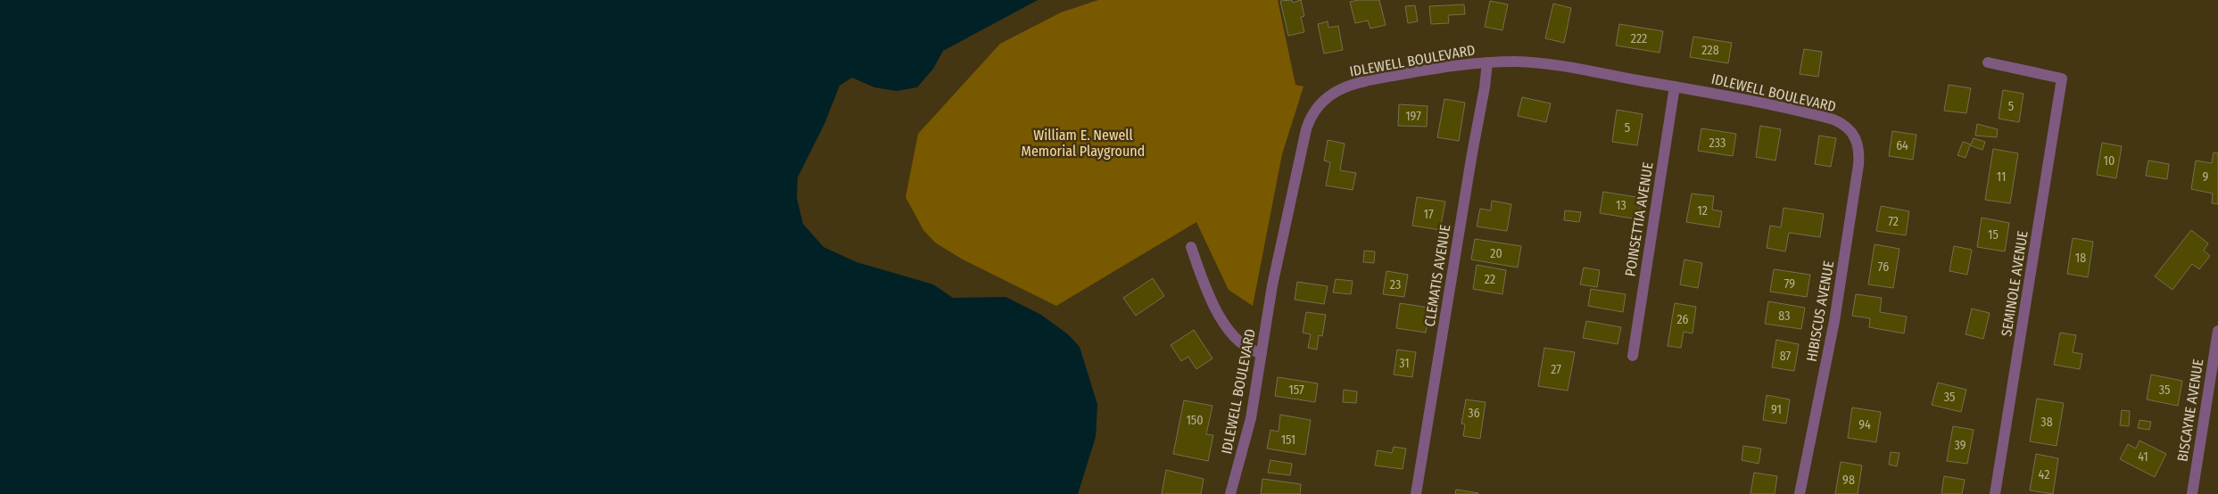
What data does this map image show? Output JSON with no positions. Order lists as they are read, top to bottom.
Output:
{
  "streets": {
    "street": [
      "IDLEWELL BOULEVARD",
      "POINSETTIA AVENUE",
      "CLEMATIS AVENUE",
      "SEMINOLE AVENUE",
      "HIBISCUS AVENUE",
      "BISCAYNE AVENUE"
    ]
  },
  "crossings": [
    ["IDLEWELL BOULEVARD", "POINSETTIA AVENUE"],
    ["IDLEWELL BOULEVARD", "CLEMATIS AVENUE"],
    ["IDLEWELL BOULEVARD", "HIBISCUS AVENUE"]
  ],
  "parks": ["William E. Newell Memorial Playground"],
  "house_numbers": [
    "222",
    "228",
    "5",
    "197",
    "5",
    "233",
    "64",
    "10",
    "11",
    "9",
    "13",
    "12",
    "17",
    "72",
    "15",
    "20",
    "18",
    "76",
    "22",
    "79",
    "23",
    "83",
    "26",
    "87",
    "31",
    "27",
    "157",
    "35",
    "35",
    "91",
    "36",
    "150",
    "38",
    "94",
    "151",
    "39",
    "41",
    "42",
    "98"
  ]
}
